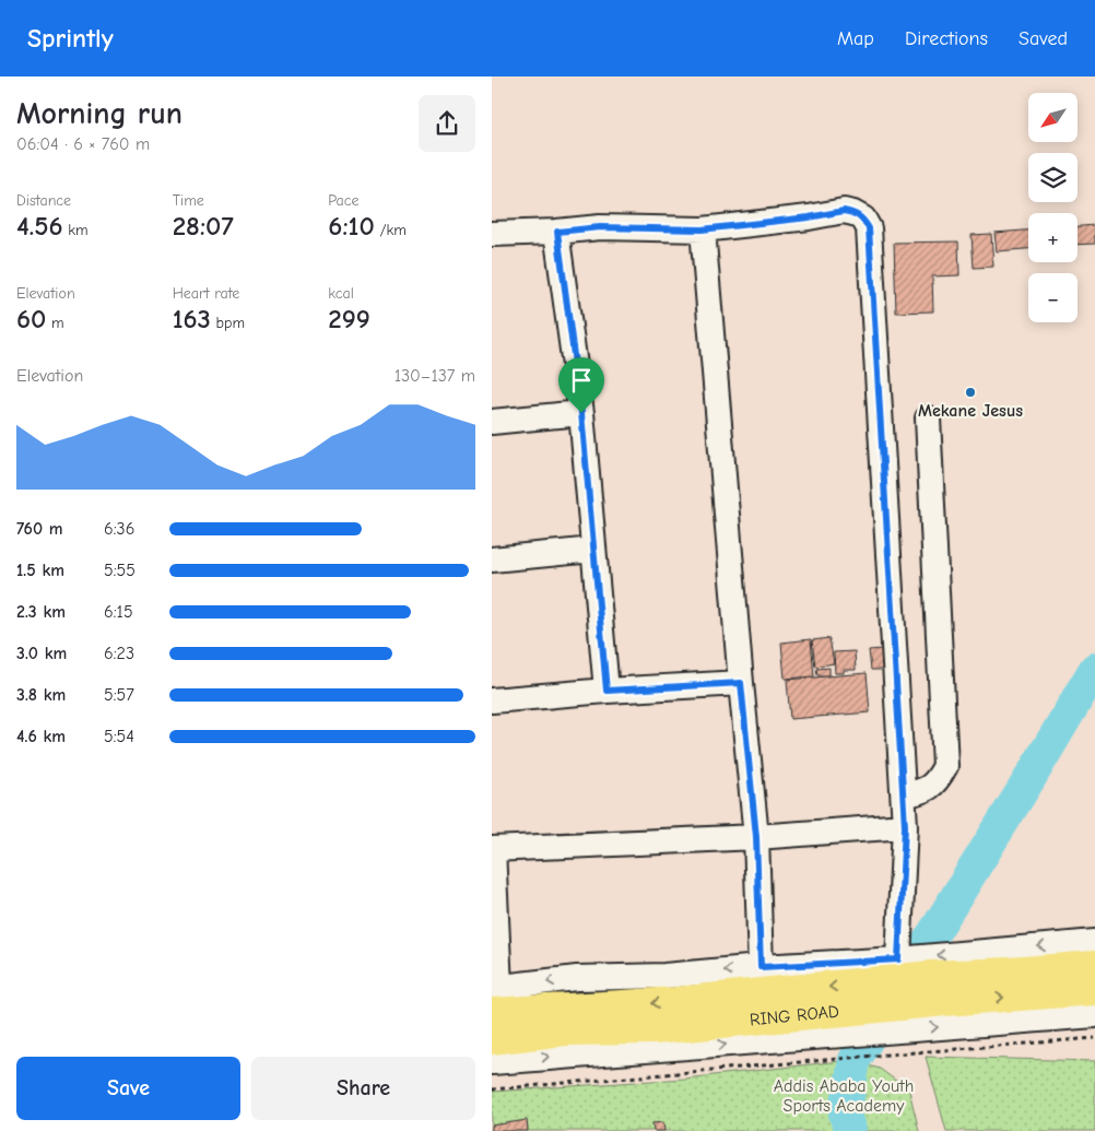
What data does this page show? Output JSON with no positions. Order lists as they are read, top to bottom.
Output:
{
  "streets": {
    "highway": ["RING ROAD"]
  },
  "parks": ["Addis Ababa Youth Sports Academy"],
  "places": ["Mekane Jesus"],
  "north": "bottom left",
  "page": {
    "header": "Sprintly",
    "nav": ["Map", "Directions", "Saved"],
    "heading": ["Morning run", "06:04 · 6 × 760 m"],
    "map_buttons": ["+", "−"],
    "stats": [
      ["Distance", "4.56 km"],
      ["Time", "28:07"],
      ["Pace", "6:10 /km"],
      ["Elevation", "60 m"],
      ["Heart rate", "163 bpm"],
      ["kcal", "299"]
    ],
    "chart": ["Elevation", "130–137 m"],
    "list": [
      {
        "name": "760 m",
        "note": "6:36"
      },
      {
        "name": "1.5 km",
        "note": "5:55"
      },
      {
        "name": "2.3 km",
        "note": "6:15"
      },
      {
        "name": "3.0 km",
        "note": "6:23"
      },
      {
        "name": "3.8 km",
        "note": "5:57"
      },
      {
        "name": "4.6 km",
        "note": "5:54"
      }
    ],
    "buttons": ["Save", "Share"]
  }
}
